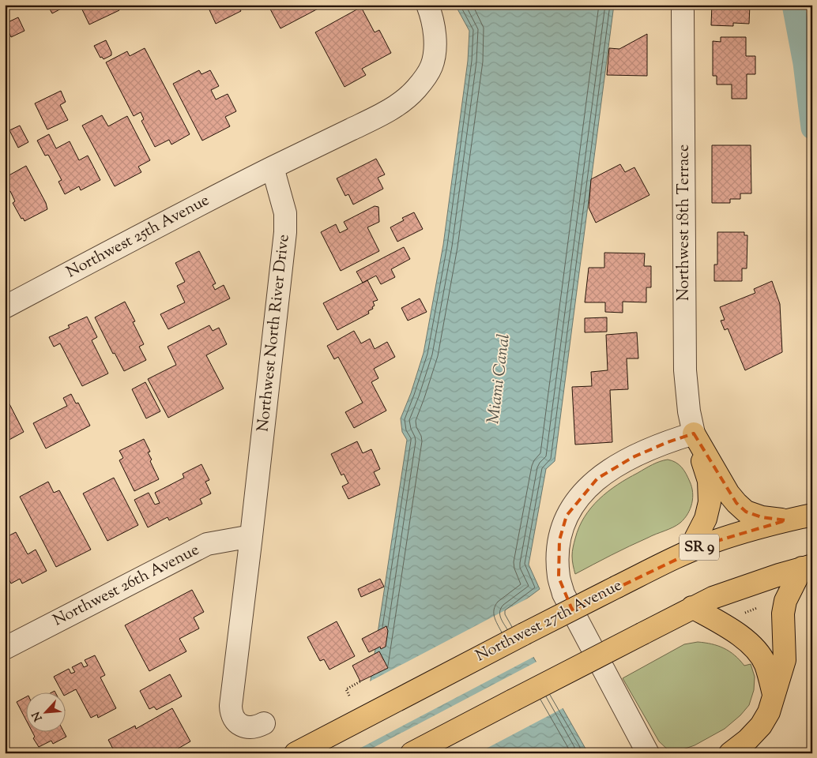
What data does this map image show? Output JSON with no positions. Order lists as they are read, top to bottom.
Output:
{
  "streets": {
    "highway": ["SR 9", "Northwest 27th Avenue"],
    "street": [
      "Northwest 18th Terrace",
      "Northwest 25th Avenue",
      "Northwest North River Drive",
      "Northwest 26th Avenue"
    ]
  },
  "crossings": [
    ["Northwest 25th Avenue", "Northwest North River Drive"],
    ["Northwest North River Drive", "Northwest 26th Avenue"]
  ],
  "water": ["Miami Canal"],
  "north": "bottom left"
}
